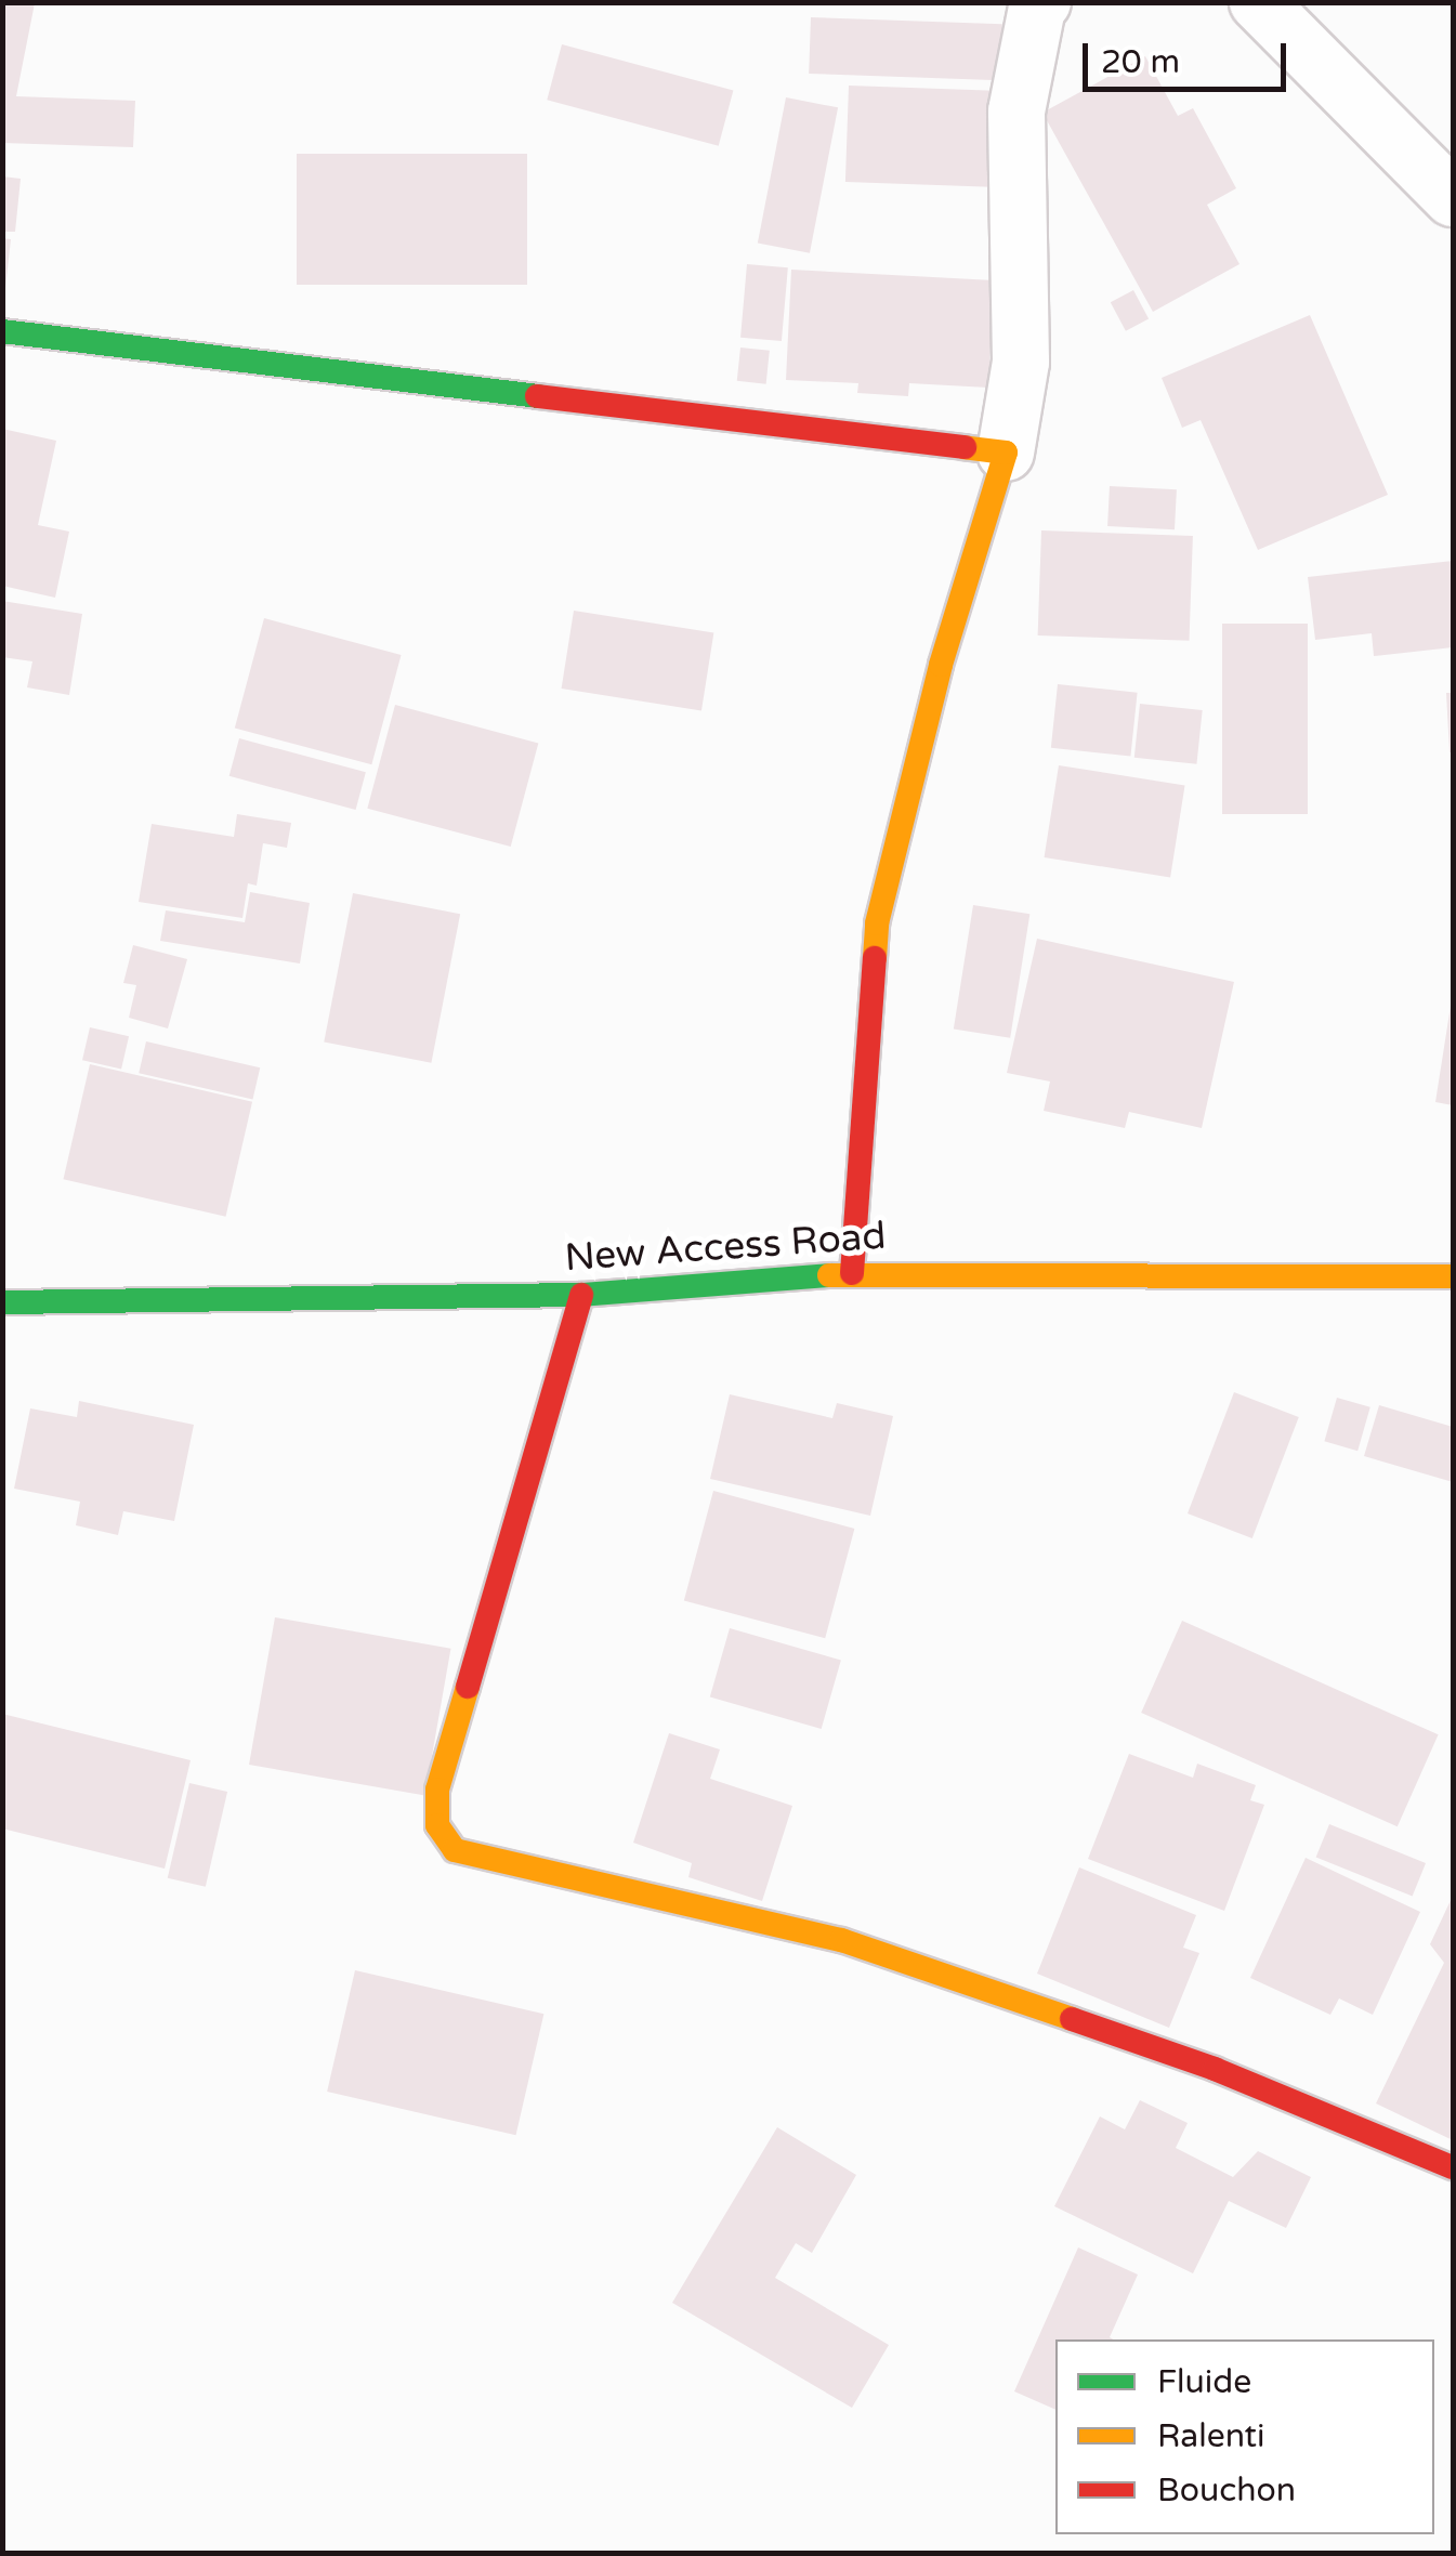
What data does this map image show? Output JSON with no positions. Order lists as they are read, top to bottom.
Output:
{
  "streets": {
    "street": ["New Access Road"]
  },
  "legend": ["Fluide", "Ralenti", "Bouchon"],
  "scale_bar": "20 m"
}
